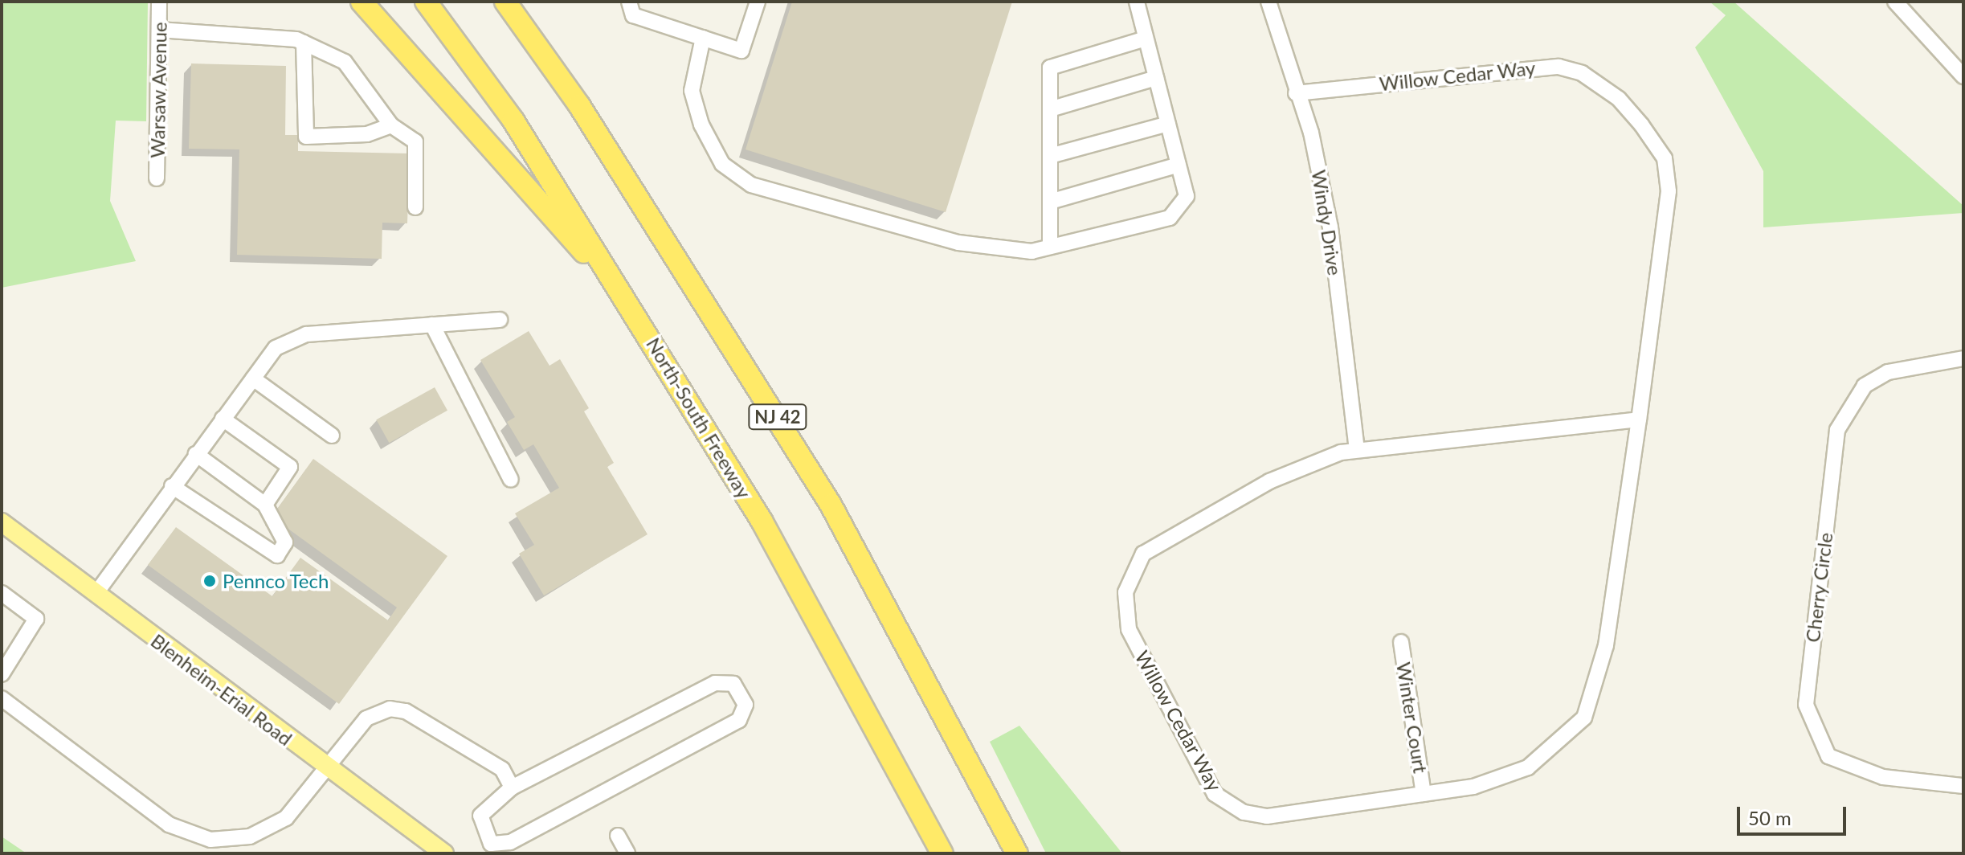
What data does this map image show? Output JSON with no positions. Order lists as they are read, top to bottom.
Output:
{
  "streets": {
    "highway": ["NJ 42", "North-South Freeway"],
    "main road": ["Blenheim-Erial Road"],
    "street": [
      "Willow Cedar Way",
      "Warsaw Avenue",
      "Windy Drive",
      "Cherry Circle",
      "Winter Court"
    ]
  },
  "crossings": [
    ["Willow Cedar Way", "Windy Drive"],
    ["Willow Cedar Way", "Winter Court"]
  ],
  "places": ["Pennco Tech"],
  "scale_bar": "50 m"
}
